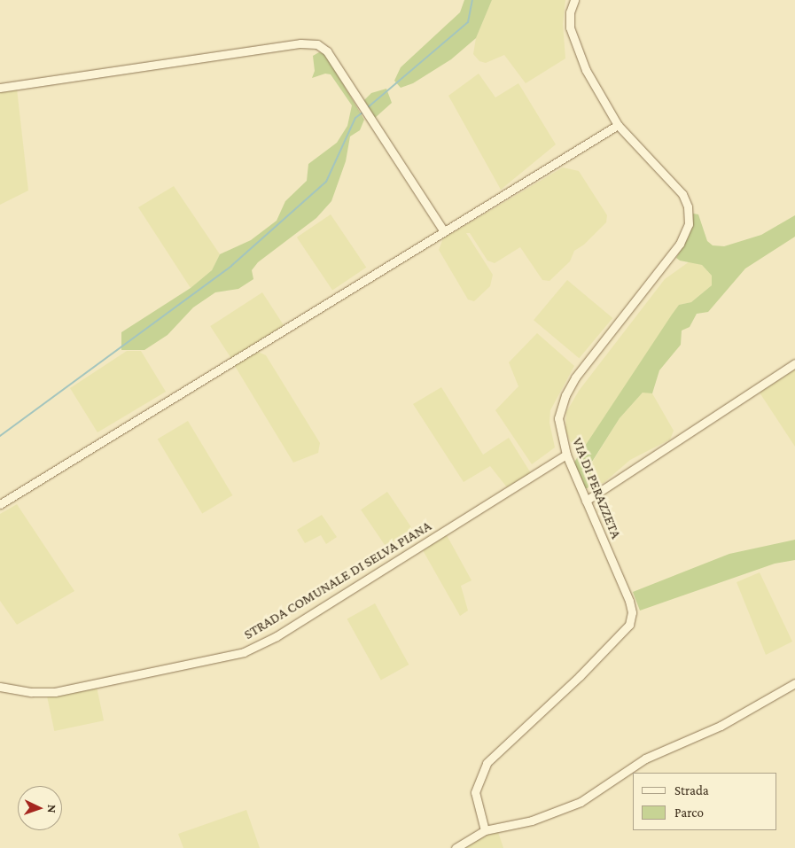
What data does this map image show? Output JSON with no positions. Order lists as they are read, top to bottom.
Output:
{
  "streets": {
    "street": ["VIA DI PERAZZETA", "STRADA COMUNALE DI SELVA PIANA"]
  },
  "crossings": [
    ["VIA DI PERAZZETA", "STRADA COMUNALE DI SELVA PIANA"]
  ],
  "legend": ["Strada", "Parco"],
  "north": "right"
}
